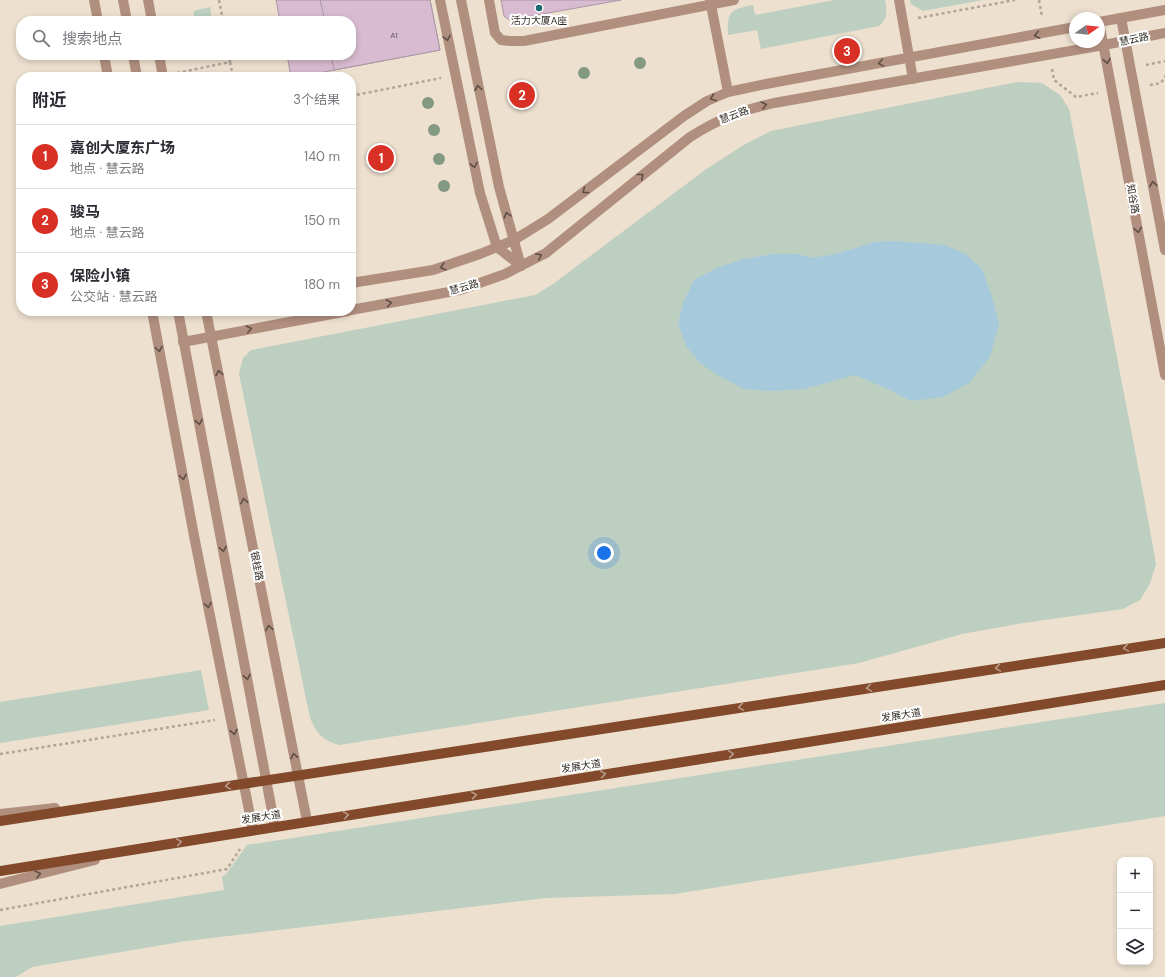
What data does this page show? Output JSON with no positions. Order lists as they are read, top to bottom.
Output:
{
  "streets": {
    "main road": ["发展大道"],
    "street": ["慧云路", "知谷路", "银桂路"]
  },
  "crossings": [
    ["慧云路", "银桂路"],
    ["银桂路", "发展大道"]
  ],
  "places": ["活力大厦A座"],
  "house_numbers": ["A1"],
  "north": "right",
  "page": {
    "search": "搜索地点",
    "pins": ["3", "2", "1"],
    "heading": ["附近", "3个结果"],
    "list": [
      {
        "mark": "1",
        "name": "嘉创大厦东广场",
        "note": "地点 · 慧云路",
        "value": "140 m"
      },
      {
        "mark": "2",
        "name": "骏马",
        "note": "地点 · 慧云路",
        "value": "150 m"
      },
      {
        "mark": "3",
        "name": "保险小镇",
        "note": "公交站 · 慧云路",
        "value": "180 m"
      }
    ],
    "map_buttons": ["+", "−"]
  }
}
